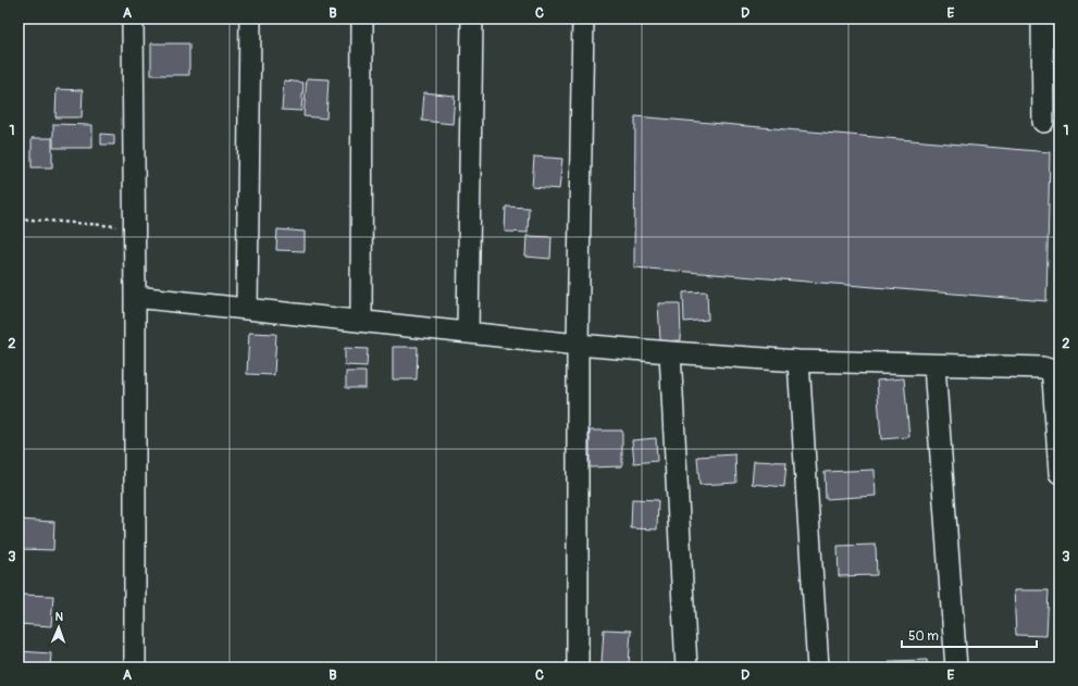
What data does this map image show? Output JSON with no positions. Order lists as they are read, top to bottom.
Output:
{
  "scale_bar": "50 m",
  "north": "top",
  "grid": {
    "columns": [
      "A",
      "B",
      "C",
      "D",
      "E"
    ],
    "rows": ["1", "2", "3"]
  }
}
